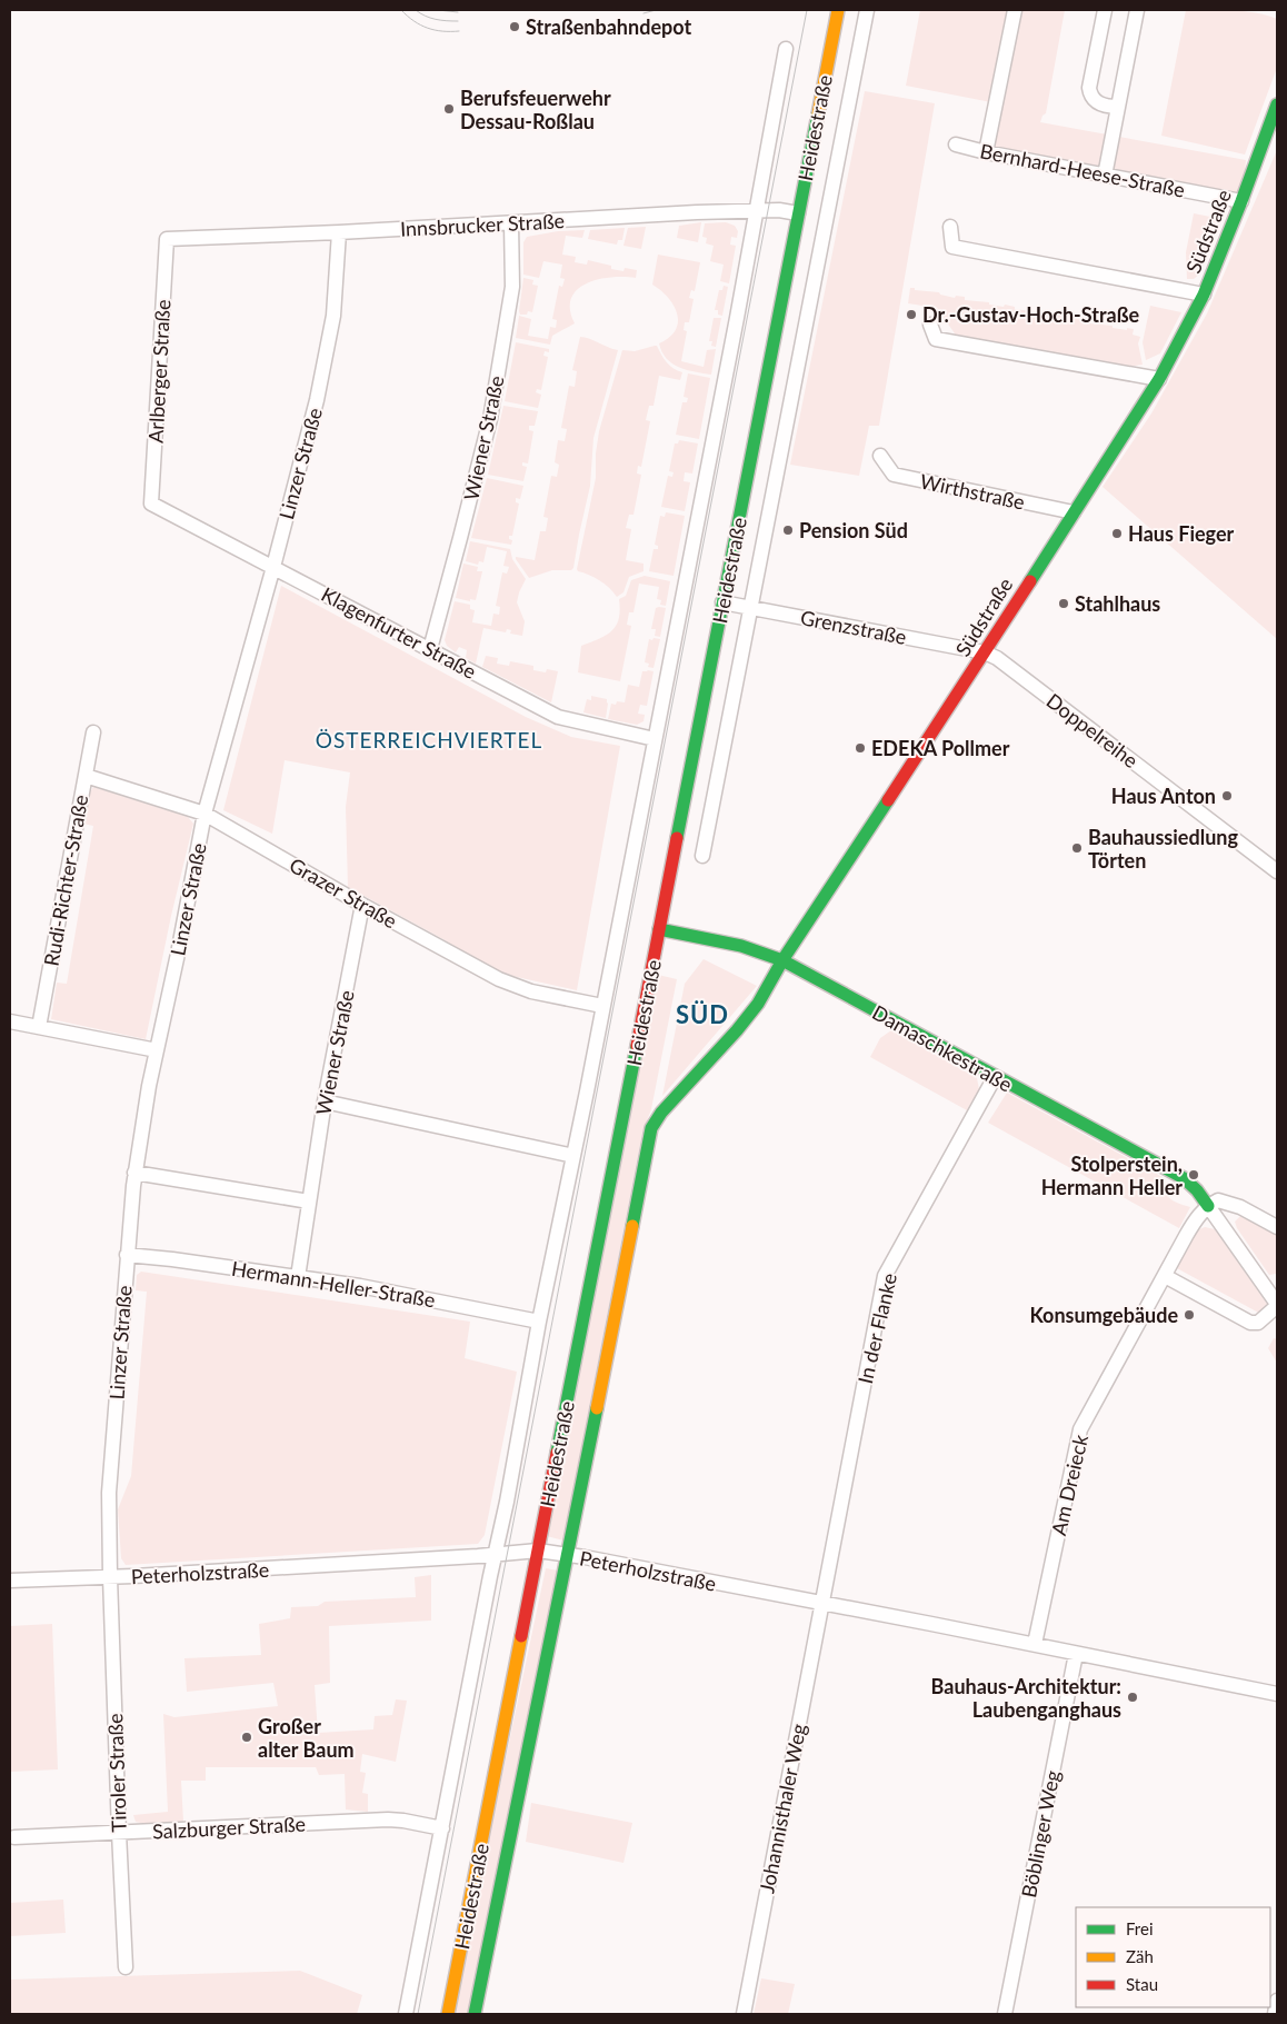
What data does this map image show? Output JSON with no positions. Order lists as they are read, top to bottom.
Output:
{
  "streets": {
    "street": [
      "Heidestraße",
      "Bernhard-Heese-Straße",
      "Innsbrucker Straße",
      "Südstraße",
      "Arlberger Straße",
      "Wiener Straße",
      "Linzer Straße",
      "Wirthstraße",
      "Grenzstraße",
      "Klagenfurter Straße",
      "Doppelreihe",
      "Rudi-Richter-Straße",
      "Grazer Straße",
      "Damaschkestraße",
      "Hermann-Heller-Straße",
      "In der Flanke",
      "Am Dreieck",
      "Peterholzstraße",
      "Tiroler Straße",
      "Johannisthaler Weg",
      "Salzburger Straße",
      "Böblinger Weg"
    ]
  },
  "crossings": [
    ["Heidestraße", "Innsbrucker Straße"],
    ["Heidestraße", "Südstraße"],
    ["Heidestraße", "Grenzstraße"],
    ["Heidestraße", "Klagenfurter Straße"],
    ["Heidestraße", "Grazer Straße"],
    ["Heidestraße", "Damaschkestraße"],
    ["Heidestraße", "Hermann-Heller-Straße"],
    ["Heidestraße", "Peterholzstraße"],
    ["Heidestraße", "Salzburger Straße"],
    ["Bernhard-Heese-Straße", "Südstraße"],
    ["Innsbrucker Straße", "Arlberger Straße"],
    ["Innsbrucker Straße", "Wiener Straße"],
    ["Innsbrucker Straße", "Linzer Straße"],
    ["Südstraße", "Wirthstraße"],
    ["Südstraße", "Grenzstraße"],
    ["Südstraße", "Doppelreihe"],
    ["Südstraße", "Damaschkestraße"],
    ["Arlberger Straße", "Klagenfurter Straße"],
    ["Wiener Straße", "Klagenfurter Straße"],
    ["Wiener Straße", "Grazer Straße"],
    ["Wiener Straße", "Hermann-Heller-Straße"],
    ["Linzer Straße", "Klagenfurter Straße"],
    ["Linzer Straße", "Grazer Straße"],
    ["Linzer Straße", "Hermann-Heller-Straße"],
    ["Linzer Straße", "Peterholzstraße"],
    ["Linzer Straße", "Tiroler Straße"],
    ["Grenzstraße", "Doppelreihe"],
    ["Rudi-Richter-Straße", "Grazer Straße"],
    ["Damaschkestraße", "In der Flanke"],
    ["Damaschkestraße", "Am Dreieck"],
    ["In der Flanke", "Peterholzstraße"],
    ["In der Flanke", "Johannisthaler Weg"],
    ["Am Dreieck", "Peterholzstraße"],
    ["Peterholzstraße", "Tiroler Straße"],
    ["Peterholzstraße", "Johannisthaler Weg"],
    ["Peterholzstraße", "Böblinger Weg"],
    ["Tiroler Straße", "Salzburger Straße"]
  ],
  "districts": ["ÖSTERREICHVIERTEL", "SÜD"],
  "places": [
    "Straßenbahndepot",
    "Berufsfeuerwehr Dessau-Roßlau",
    "Dr.-Gustav-Hoch-Straße",
    "Pension Süd",
    "Haus Fieger",
    "Stahlhaus",
    "EDEKA Pollmer",
    "Haus Anton",
    "Bauhaussiedlung Törten",
    "Stolperstein, Hermann Heller",
    "Konsumgebäude",
    "Bauhaus-Architektur: Laubenganghaus",
    "Großer alter Baum"
  ],
  "legend": ["Frei", "Zäh", "Stau"]
}
